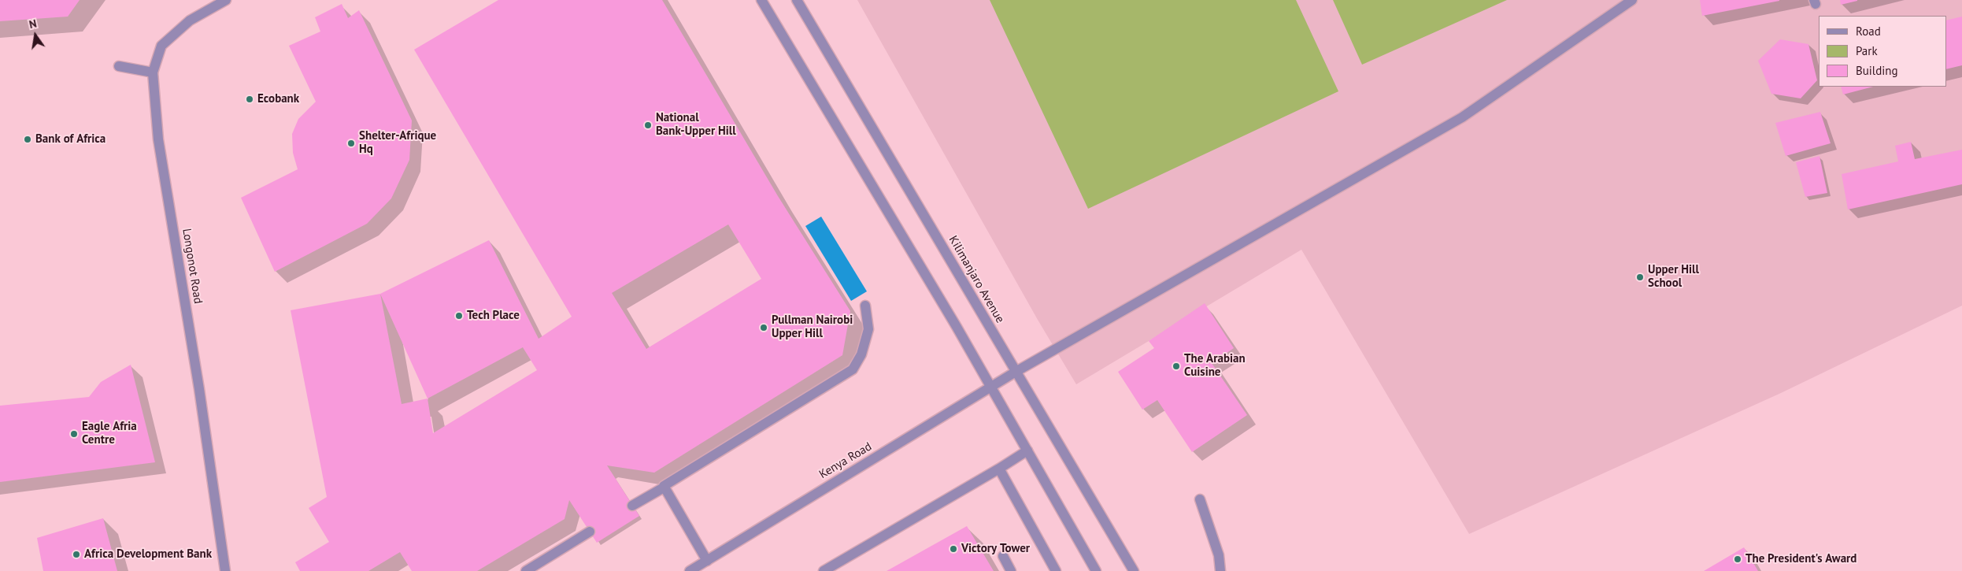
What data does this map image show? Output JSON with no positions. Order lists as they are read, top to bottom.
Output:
{
  "streets": {
    "street": ["Longonot Road", "Kilimanjaro Avenue", "Kenya Road"]
  },
  "crossings": [
    ["Kilimanjaro Avenue", "Kenya Road"]
  ],
  "places": [
    "Ecobank",
    "National Bank-Upper Hill",
    "Bank of Africa",
    "Shelter-Afrique Hq",
    "Upper Hill School",
    "Tech Place",
    "Pullman Nairobi Upper Hill",
    "The Arabian Cuisine",
    "Eagle Afria Centre",
    "Victory Tower",
    "Africa Development Bank",
    "The President's Award"
  ],
  "legend": ["Road", "Park", "Building"],
  "north": "top"
}
